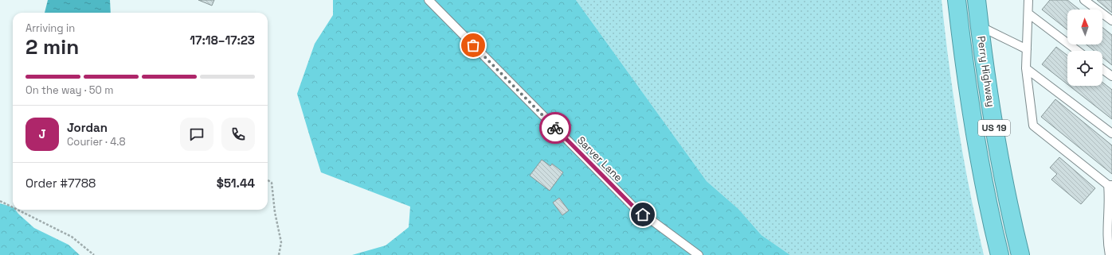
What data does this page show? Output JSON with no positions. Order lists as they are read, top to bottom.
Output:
{
  "streets": {
    "highway": ["Perry Highway", "US 19"],
    "lane": ["Sarver Lane"]
  },
  "north": "top",
  "page": {
    "heading": ["2 min", "Arriving in", "17:18–17:23"],
    "panel": [
      "Jordan",
      "Courier · 4.8",
      "Order #7788",
      "$51.44"
    ],
    "bar": "On the way · 50 m",
    "round": "J"
  }
}
